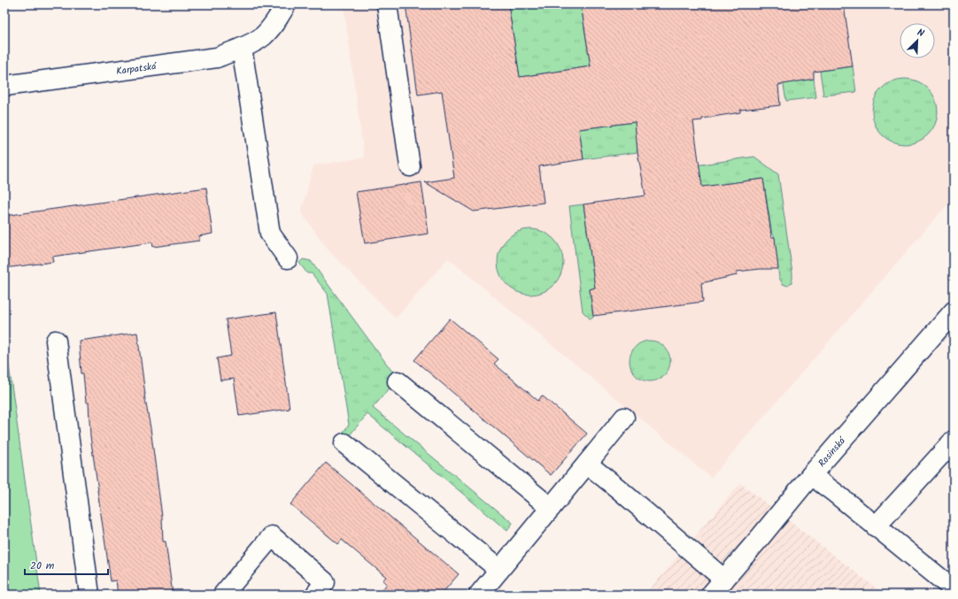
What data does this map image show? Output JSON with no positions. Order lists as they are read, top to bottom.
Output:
{
  "streets": {
    "street": ["Karpatská", "Rosinská"]
  },
  "scale_bar": "20 m",
  "north": "top right"
}
